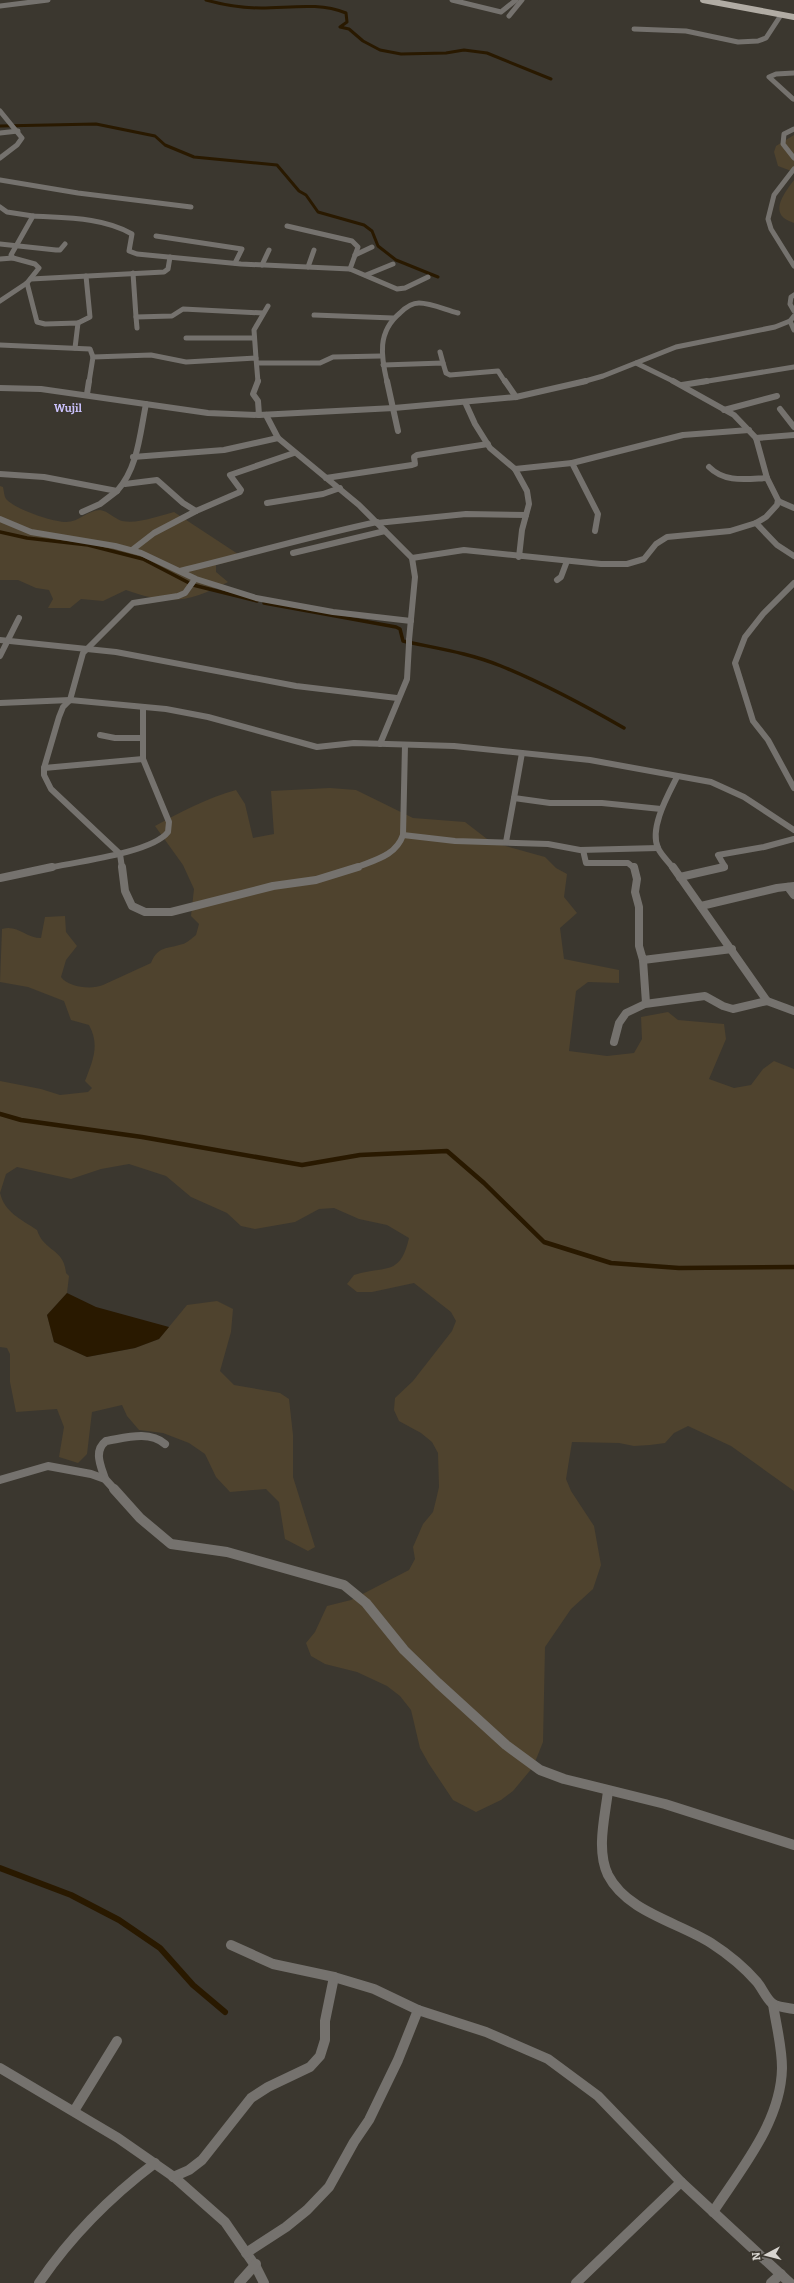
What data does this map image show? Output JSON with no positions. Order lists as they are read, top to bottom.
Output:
{
  "districts": ["Wujil"],
  "north": "left"
}
